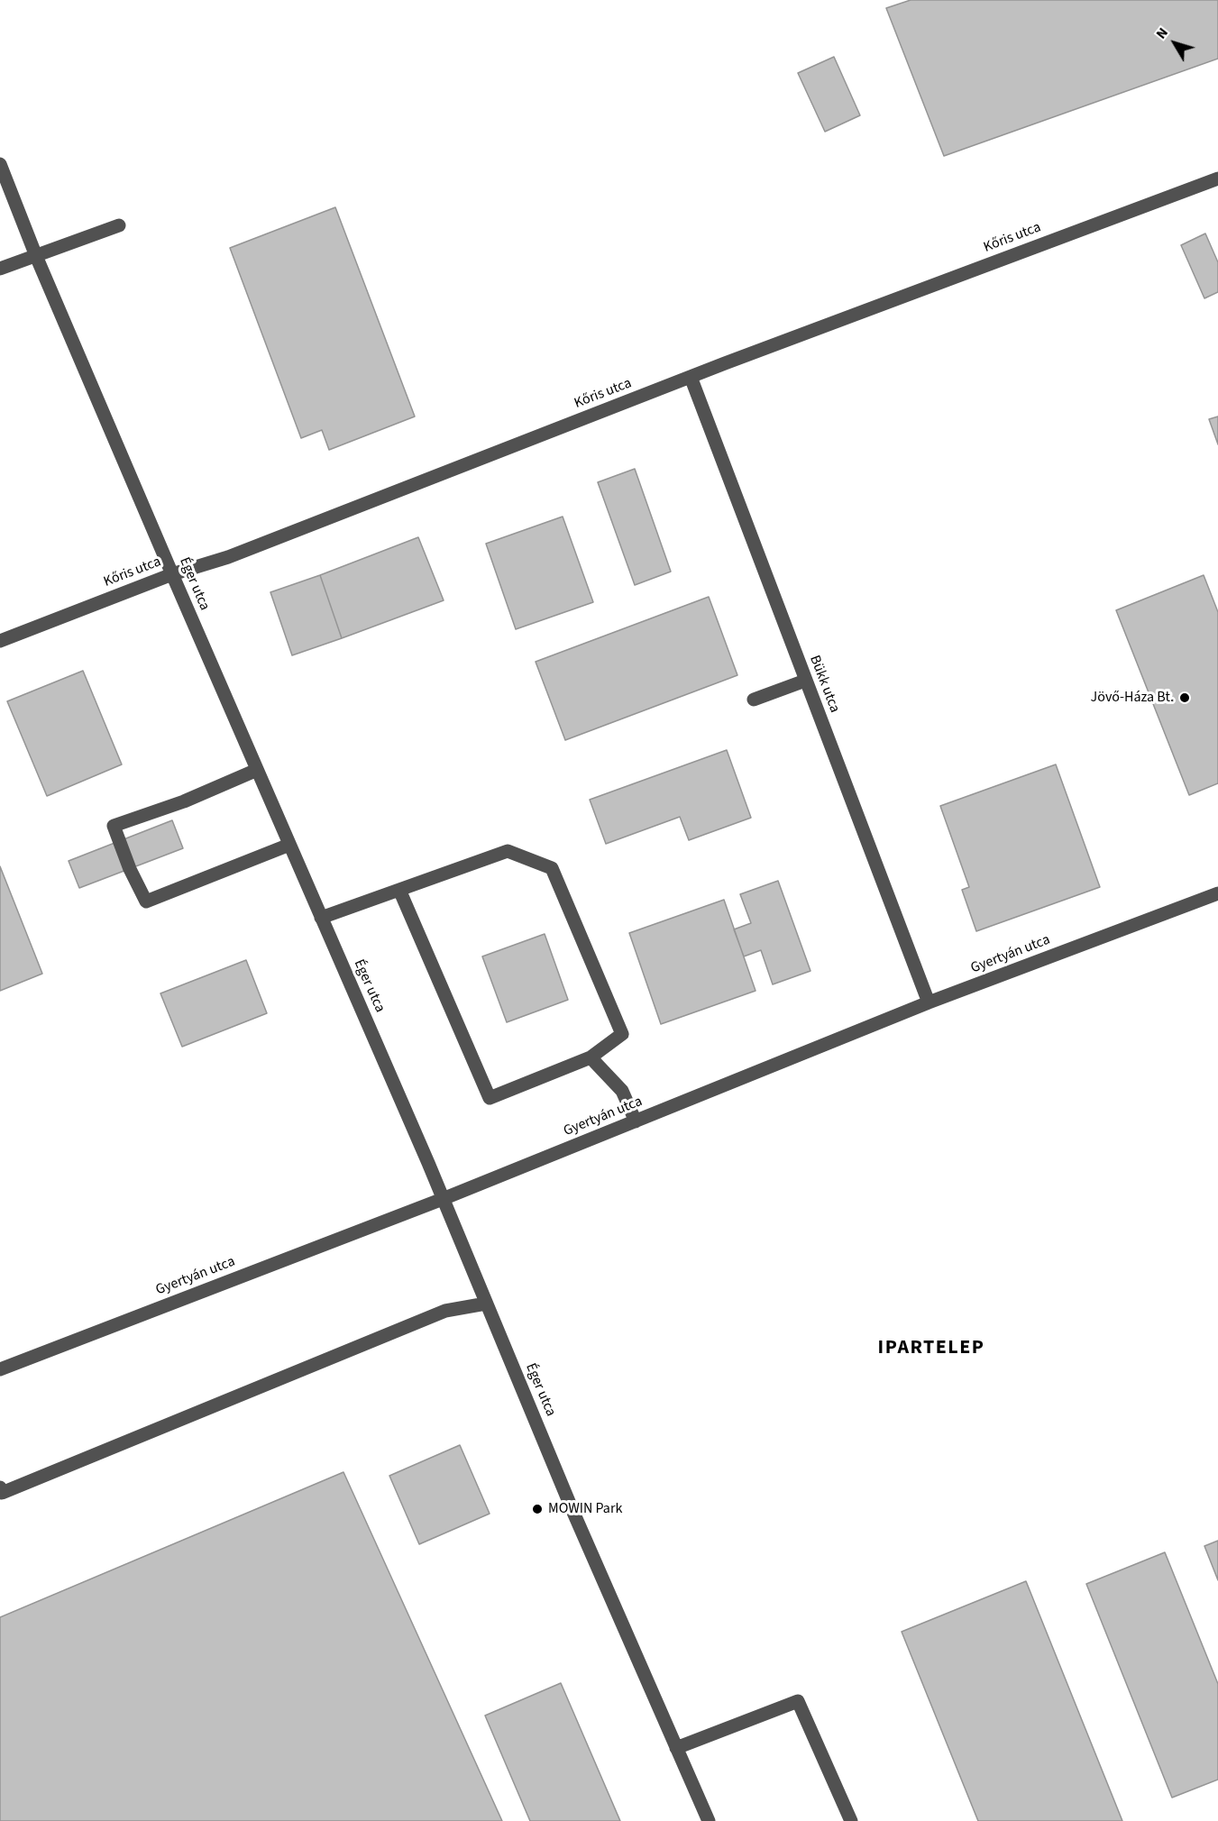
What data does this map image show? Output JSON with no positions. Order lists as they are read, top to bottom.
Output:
{
  "streets": {
    "street": [
      "Kőris utca",
      "Éger utca",
      "Bükk utca",
      "Gyertyán utca"
    ]
  },
  "crossings": [
    ["Kőris utca", "Éger utca"],
    ["Kőris utca", "Bükk utca"],
    ["Éger utca", "Gyertyán utca"],
    ["Bükk utca", "Gyertyán utca"]
  ],
  "districts": ["IPARTELEP"],
  "places": ["Jövő-Háza Bt.", "MOWIN Park"],
  "north": "top left"
}
